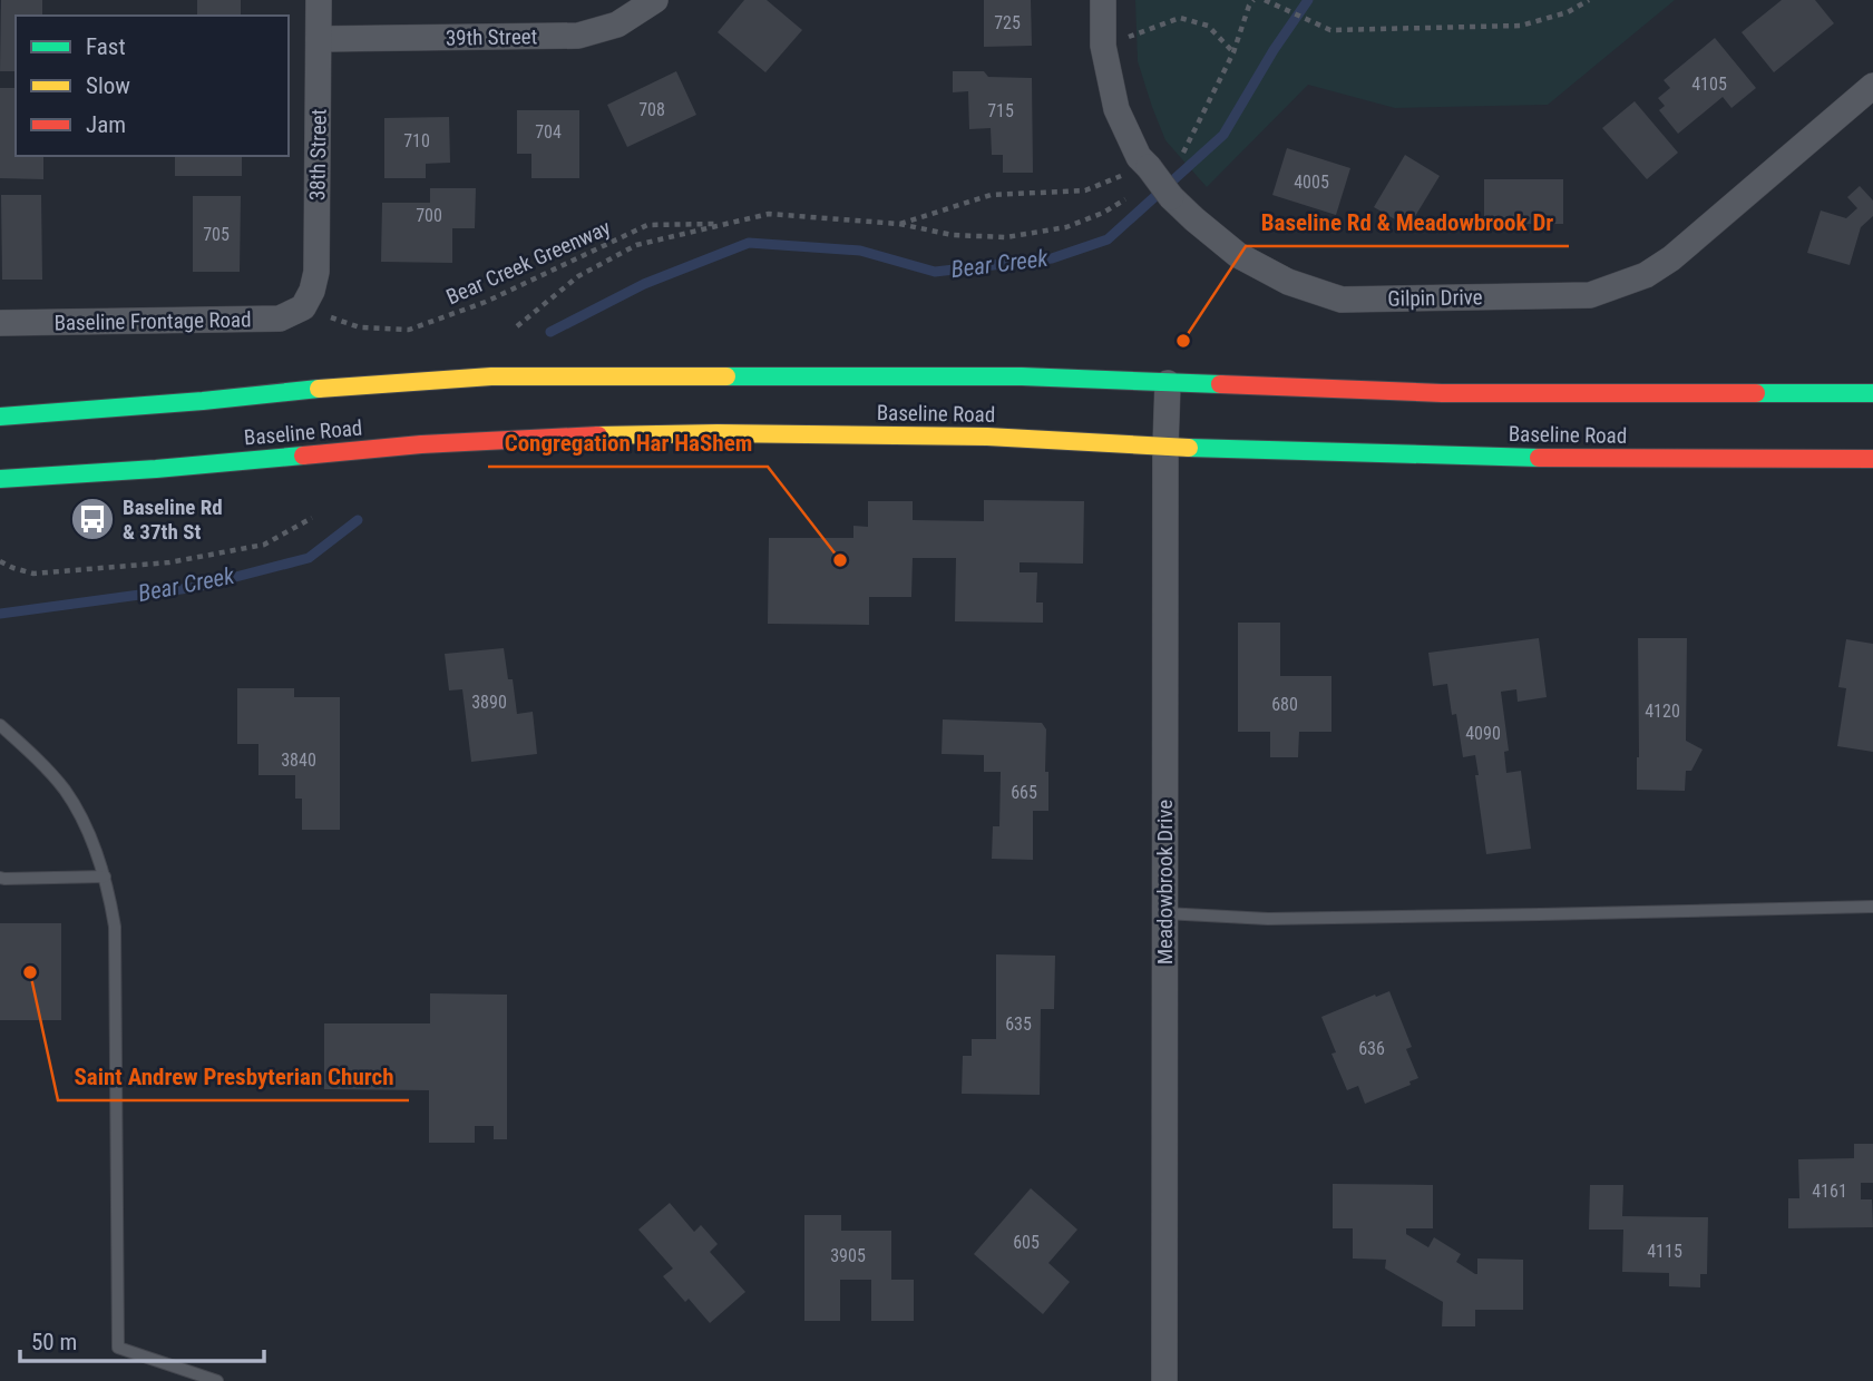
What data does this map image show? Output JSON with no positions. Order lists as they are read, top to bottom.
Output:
{
  "streets": {
    "main road": ["Baseline Road"],
    "street": [
      "39th Street",
      "38th Street",
      "Gilpin Drive",
      "Baseline Frontage Road",
      "Meadowbrook Drive"
    ],
    "path": ["Bear Creek Greenway"]
  },
  "crossings": [
    ["39th Street", "38th Street"],
    ["38th Street", "Bear Creek Greenway"],
    ["38th Street", "Baseline Frontage Road"],
    ["Bear Creek Greenway", "Gilpin Drive"],
    ["Bear Creek Greenway", "Baseline Frontage Road"],
    ["Baseline Road", "Meadowbrook Drive"]
  ],
  "water": ["Bear Creek"],
  "places": {
    "other": ["Baseline Rd & Meadowbrook Dr", "Congregation Har HaShem", "Saint Andrew Presbyterian Church"],
    "bus stop": ["Baseline Rd & 37th St"]
  },
  "house_numbers": [
    "725",
    "4105",
    "708",
    "715",
    "704",
    "710",
    "4005",
    "700",
    "705",
    "3890",
    "680",
    "4120",
    "4090",
    "3840",
    "665",
    "635",
    "636",
    "4161",
    "605",
    "4115",
    "3905"
  ],
  "legend": ["Fast", "Slow", "Jam"],
  "scale_bar": "50 m"
}
